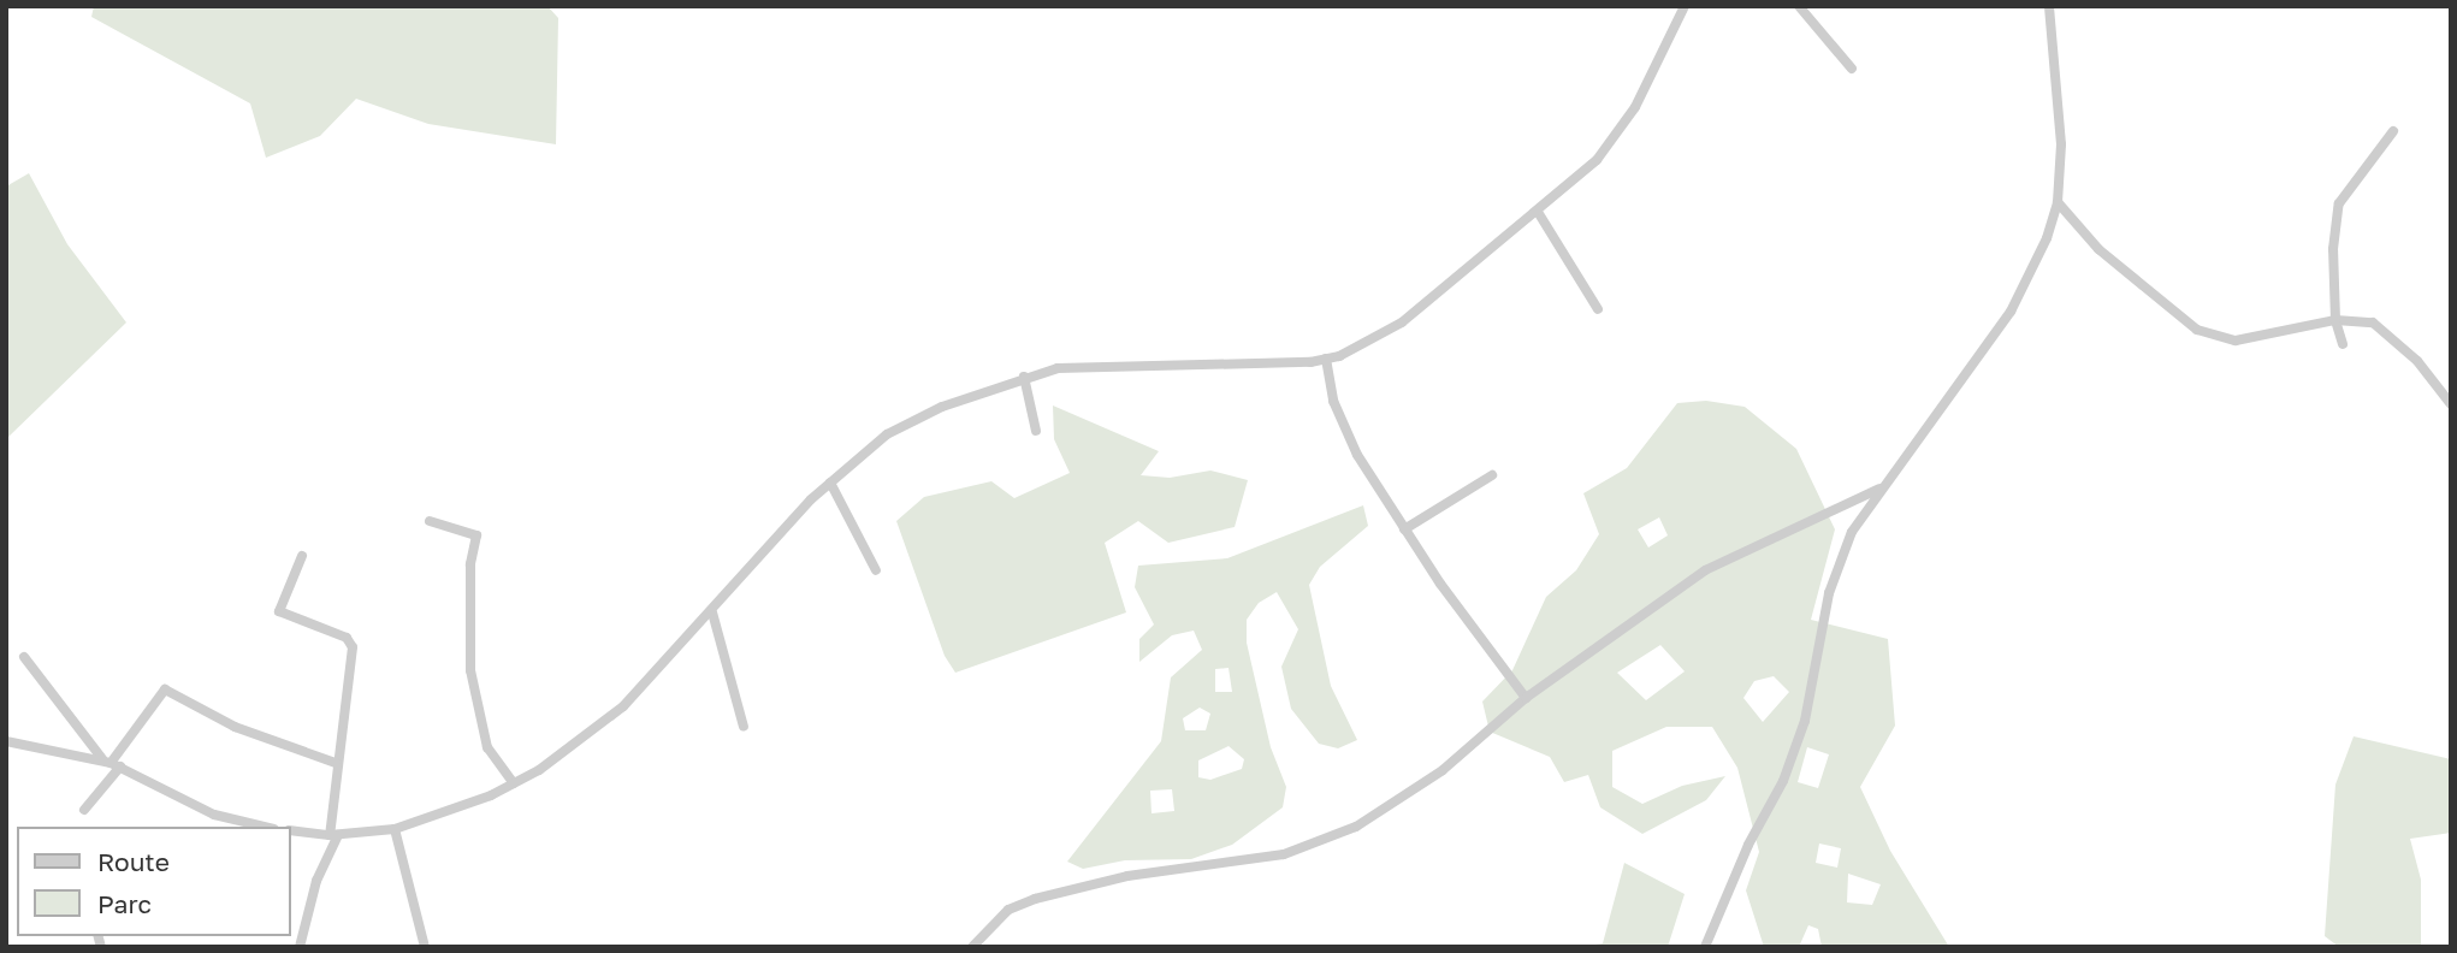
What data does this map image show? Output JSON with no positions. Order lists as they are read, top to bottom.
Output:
{
  "legend": ["Route", "Parc"]
}
